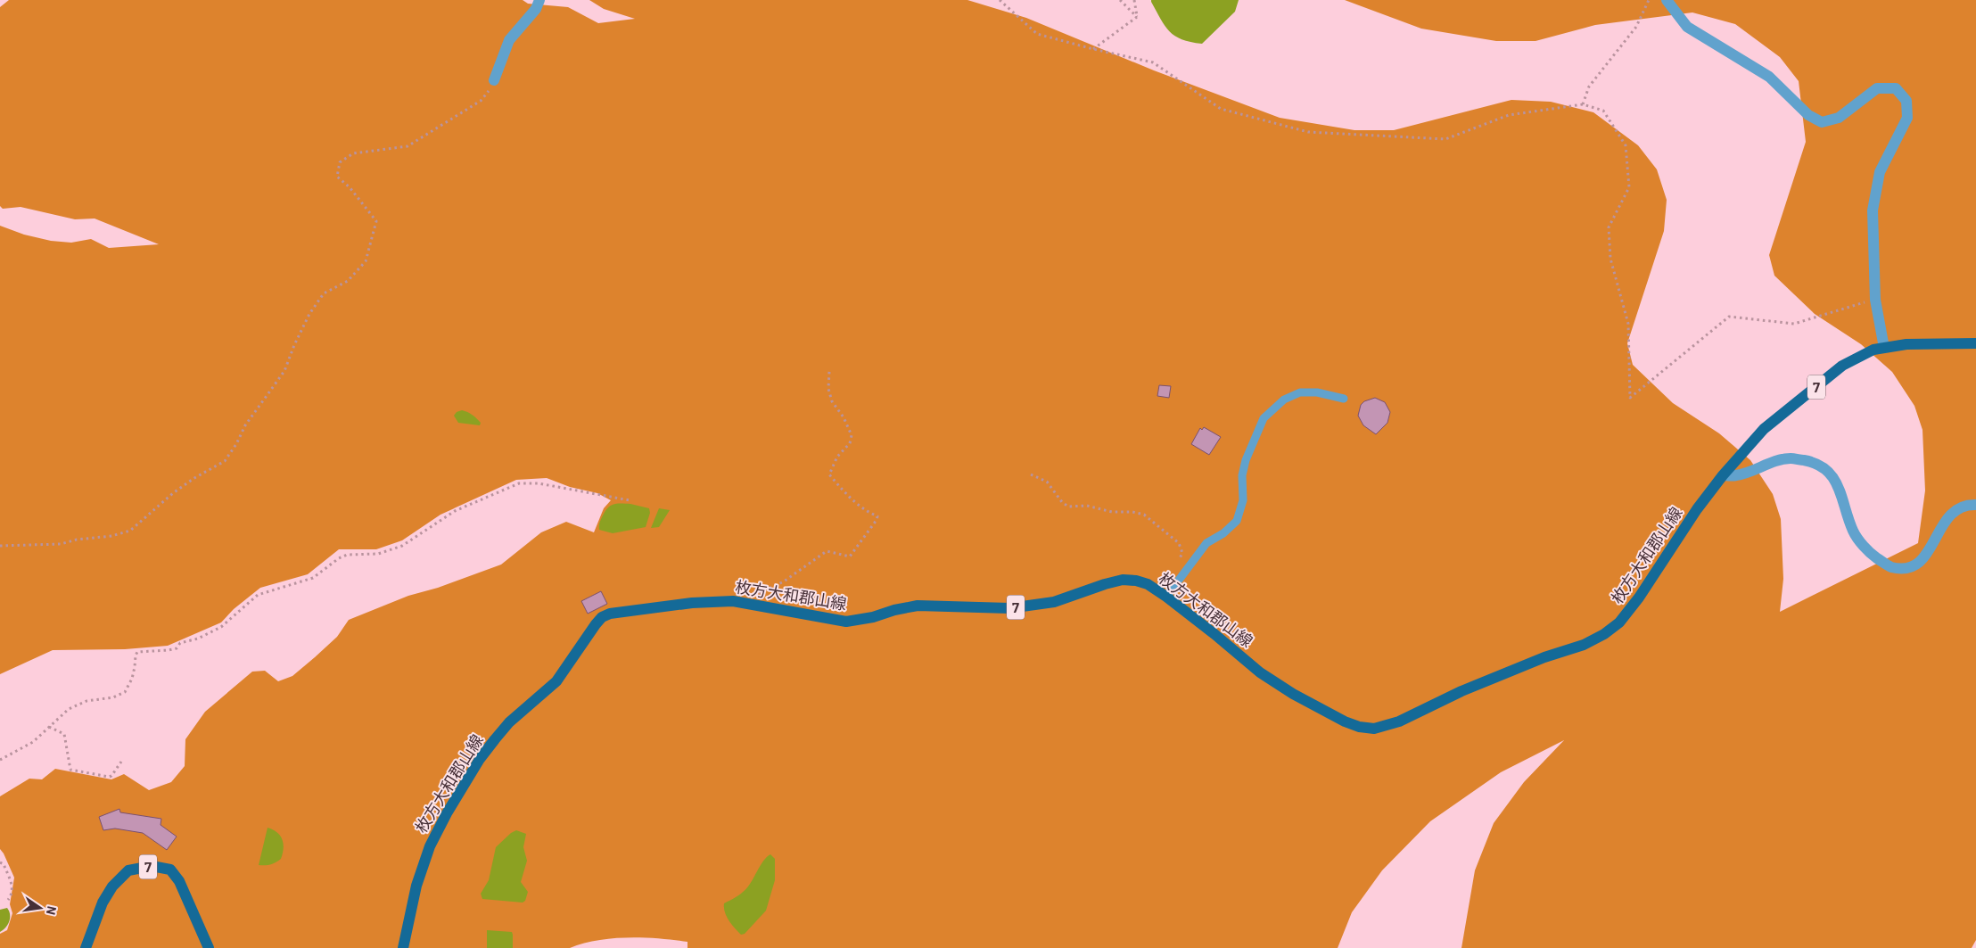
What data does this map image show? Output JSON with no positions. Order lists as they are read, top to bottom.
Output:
{
  "streets": {
    "main road": ["7", "枚方大和郡山線"]
  },
  "north": "right"
}
